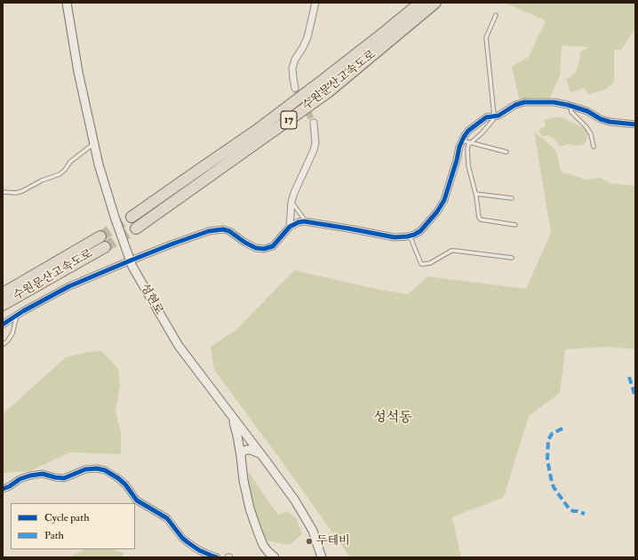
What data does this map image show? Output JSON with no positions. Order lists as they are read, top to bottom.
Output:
{
  "streets": {
    "highway": ["수원문산고속도로", "17"],
    "main road": ["성현로"]
  },
  "districts": ["성석동"],
  "places": ["두테비"],
  "legend": ["Cycle path", "Path"]
}
